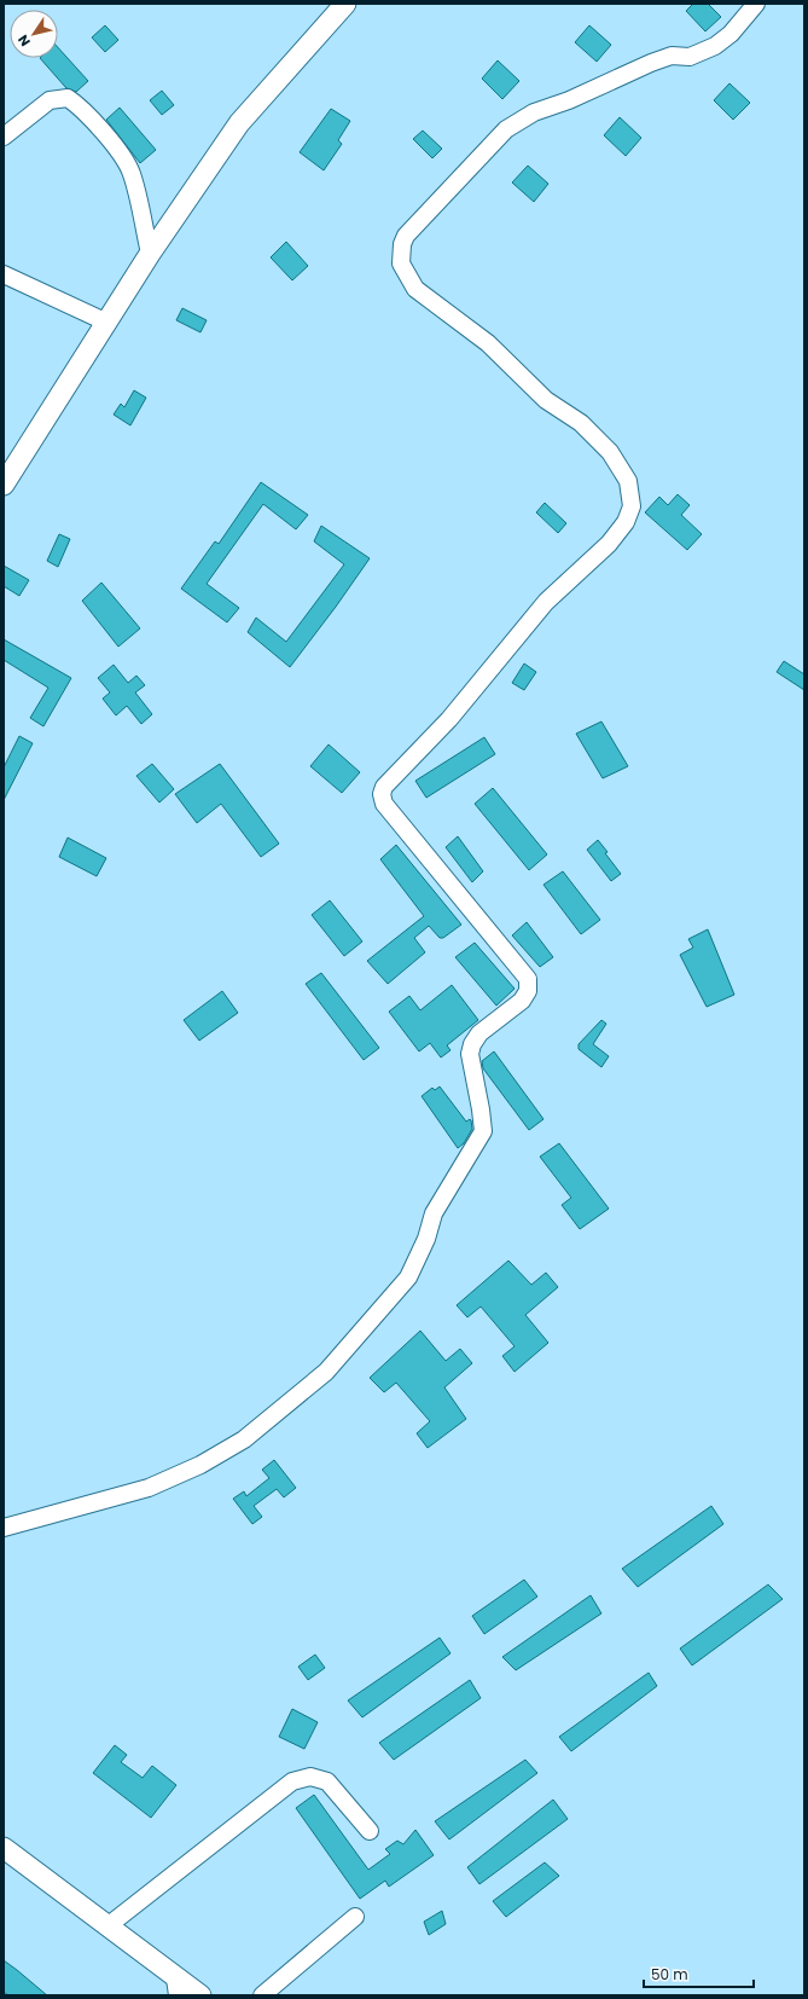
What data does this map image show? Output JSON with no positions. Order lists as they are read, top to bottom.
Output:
{
  "scale_bar": "50 m",
  "north": "bottom left"
}
